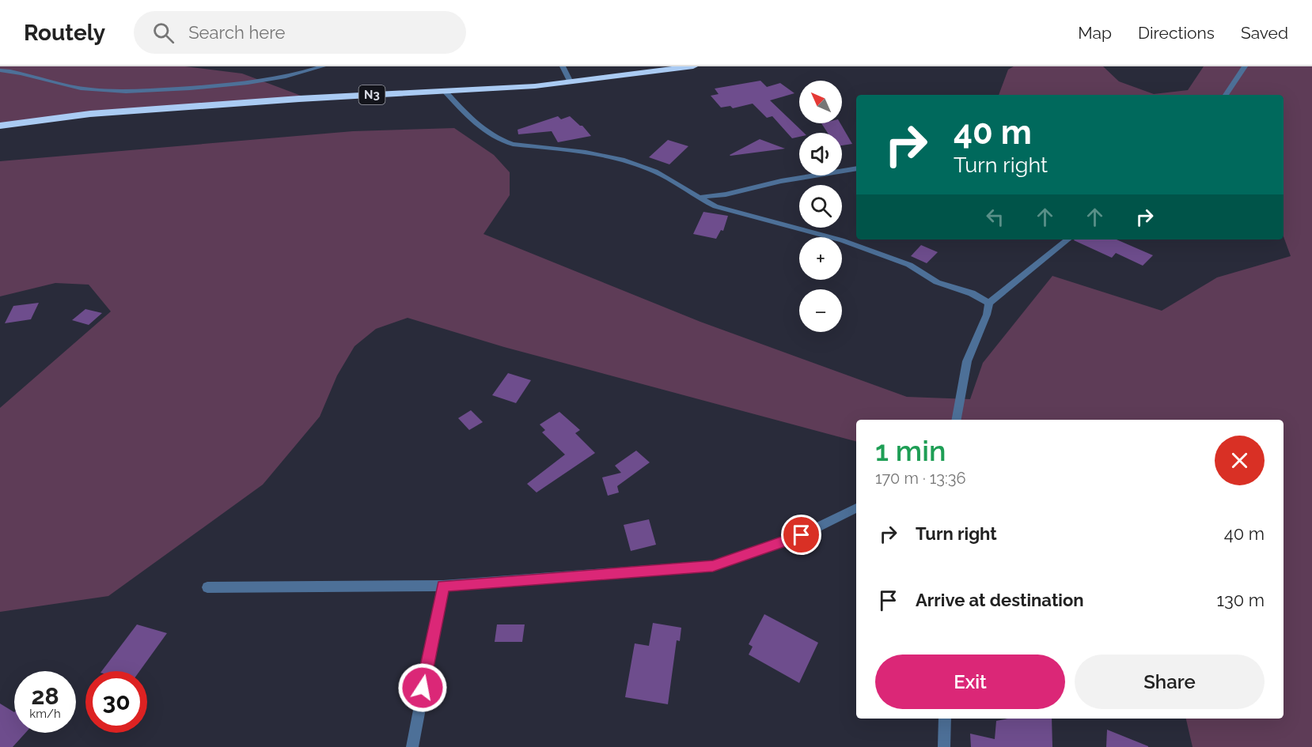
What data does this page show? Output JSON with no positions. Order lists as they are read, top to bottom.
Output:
{
  "streets": {
    "highway": ["N3"]
  },
  "north": "top left",
  "page": {
    "header": "Routely",
    "search": "Search here",
    "nav": ["Map", "Directions", "Saved"],
    "map_buttons": ["+", "−"],
    "turn": ["40 m", "Turn right"],
    "heading": ["1 min", "170 m · 13:36"],
    "list": [
      {
        "name": "Turn right",
        "value": "40 m"
      },
      {
        "name": "Arrive at destination",
        "value": "130 m"
      }
    ],
    "buttons": ["Exit", "Share"],
    "speed": "28 km/h",
    "limit": "30"
  }
}
